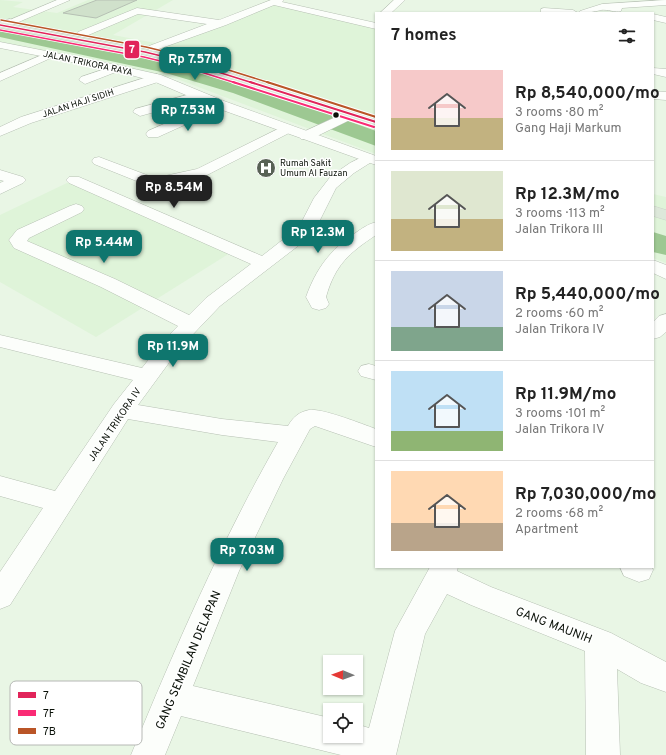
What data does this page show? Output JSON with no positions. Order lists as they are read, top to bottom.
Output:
{
  "streets": {
    "street": [
      "JALAN TRIKORA RAYA",
      "JALAN HAJI SIDIH",
      "JALAN TRIKORA IV",
      "GANG MAUNIH",
      "GANG SEMBILAN DELAPAN"
    ]
  },
  "crossings": [
    ["JALAN TRIKORA RAYA", "JALAN HAJI SIDIH"],
    ["JALAN TRIKORA RAYA", "JALAN TRIKORA IV"]
  ],
  "places": {
    "hospital": ["Rumah Sakit Umum Al Fauzan"]
  },
  "lines": ["transit line 7B", "transit line 7", "transit line 7F"],
  "legend": ["7", "7F", "7B"],
  "north": "left",
  "page": {
    "heading": "7 homes",
    "price": [
      "Rp 7.57M",
      "Rp 7.53M",
      "Rp 8.54M",
      "Rp 12.3M",
      "Rp 5.44M",
      "Rp 11.9M",
      "Rp 7.03M"
    ],
    "list": [
      {
        "name": "Rp 8,540,000/mo",
        "note": "3 rooms · 80 m² · Gang Haji Markum"
      },
      {
        "name": "Rp 12.3M/mo",
        "note": "3 rooms · 113 m² · Jalan Trikora III"
      },
      {
        "name": "Rp 5,440,000/mo",
        "note": "2 rooms · 60 m² · Jalan Trikora IV"
      },
      {
        "name": "Rp 11.9M/mo",
        "note": "3 rooms · 101 m² · Jalan Trikora IV"
      },
      {
        "name": "Rp 7,030,000/mo",
        "note": "2 rooms · 68 m² · Apartment"
      }
    ]
  }
}
